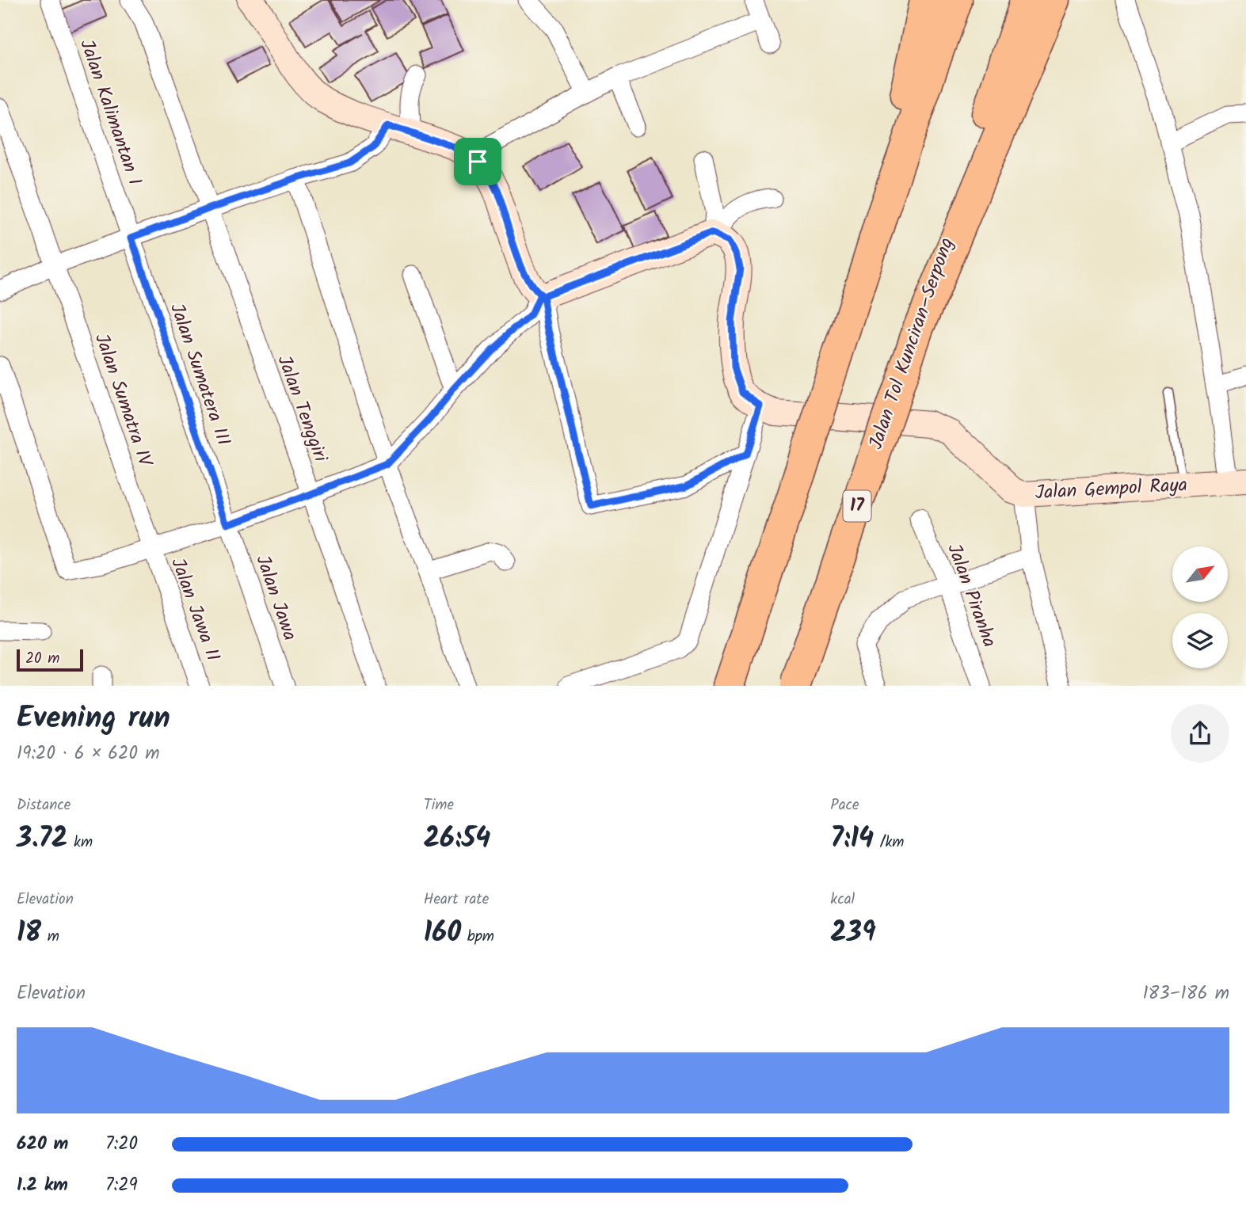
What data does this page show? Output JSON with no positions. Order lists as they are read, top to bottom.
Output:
{
  "streets": {
    "highway": ["Jalan Tol Kunciran–Serpong", "17"],
    "street": [
      "Jalan Kalimantan I",
      "Jalan Sumatera III",
      "Jalan Sumatra IV",
      "Jalan Tenggiri",
      "Jalan Gempol Raya",
      "Jalan Piranha",
      "Jalan Jawa",
      "Jalan Jawa II"
    ]
  },
  "crossings": [
    ["Jalan Kalimantan I", "Jalan Sumatera III"],
    ["Jalan Sumatera III", "Jalan Jawa"],
    ["Jalan Sumatra IV", "Jalan Jawa II"]
  ],
  "scale_bar": "20 m",
  "north": "top right",
  "page": {
    "scale": "20 m",
    "heading": ["Evening run", "19:20 · 6 × 620 m"],
    "stats": [
      ["Distance", "3.72 km"],
      ["Time", "26:54"],
      ["Pace", "7:14 /km"],
      ["Elevation", "18 m"],
      ["Heart rate", "160 bpm"],
      ["kcal", "239"]
    ],
    "chart": ["Elevation", "183–186 m"],
    "list": [
      {
        "name": "620 m",
        "note": "7:20"
      },
      {
        "name": "1.2 km",
        "note": "7:29"
      }
    ]
  }
}
